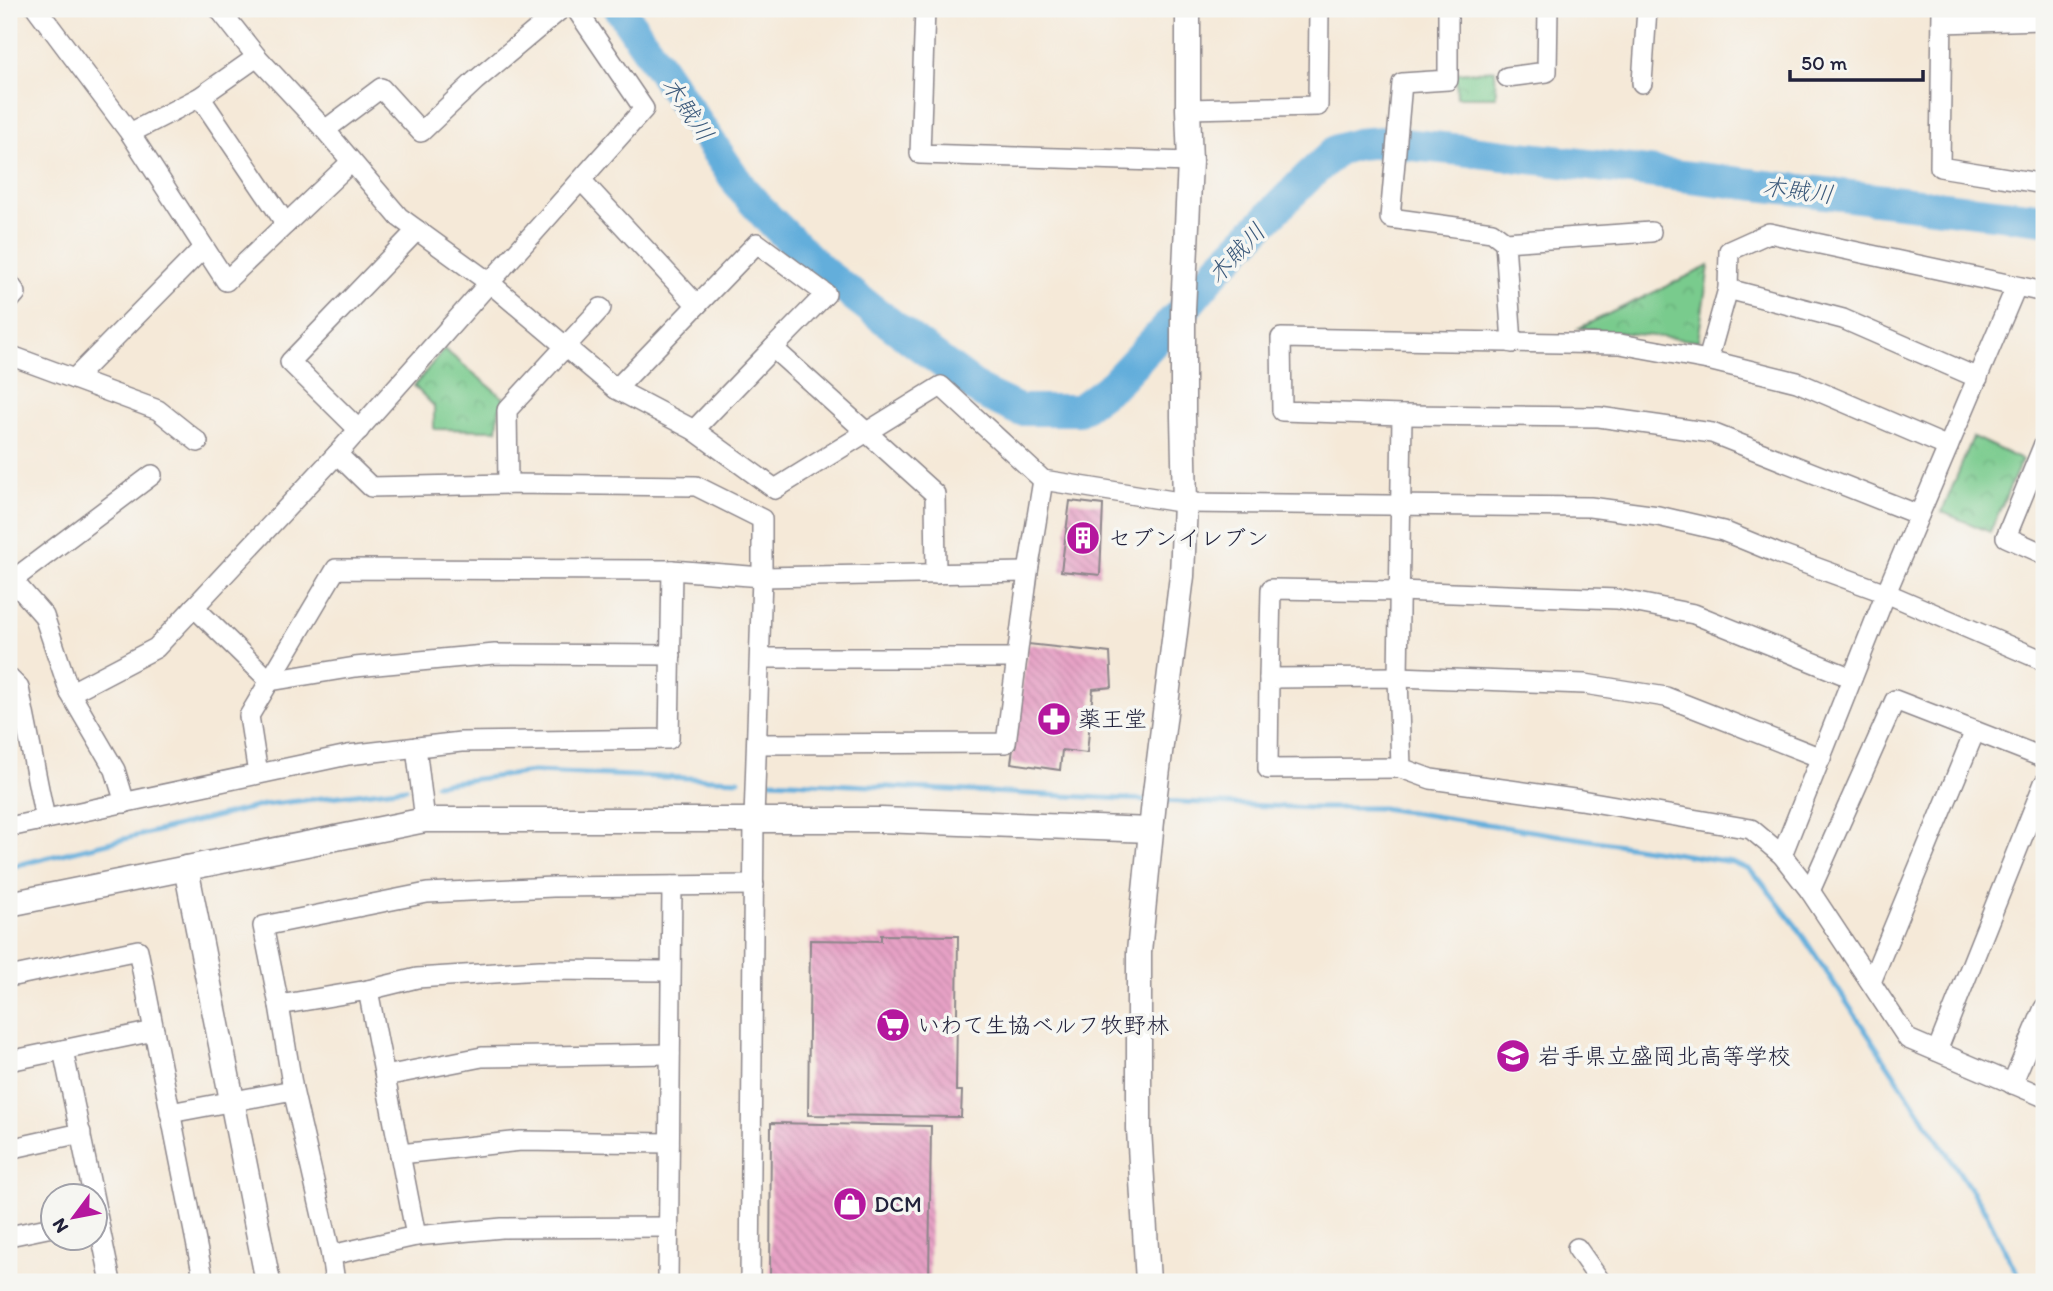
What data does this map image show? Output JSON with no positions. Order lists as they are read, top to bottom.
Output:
{
  "water": ["木賊川"],
  "places": {
    "building": ["セブンイレブン"],
    "pharmacy": ["薬王堂"],
    "supermarket": ["いわて生協ベルフ牧野林"],
    "school or university": ["岩手県立盛岡北高等学校"],
    "shop": ["DCM"]
  },
  "scale_bar": "50 m",
  "north": "bottom left"
}
